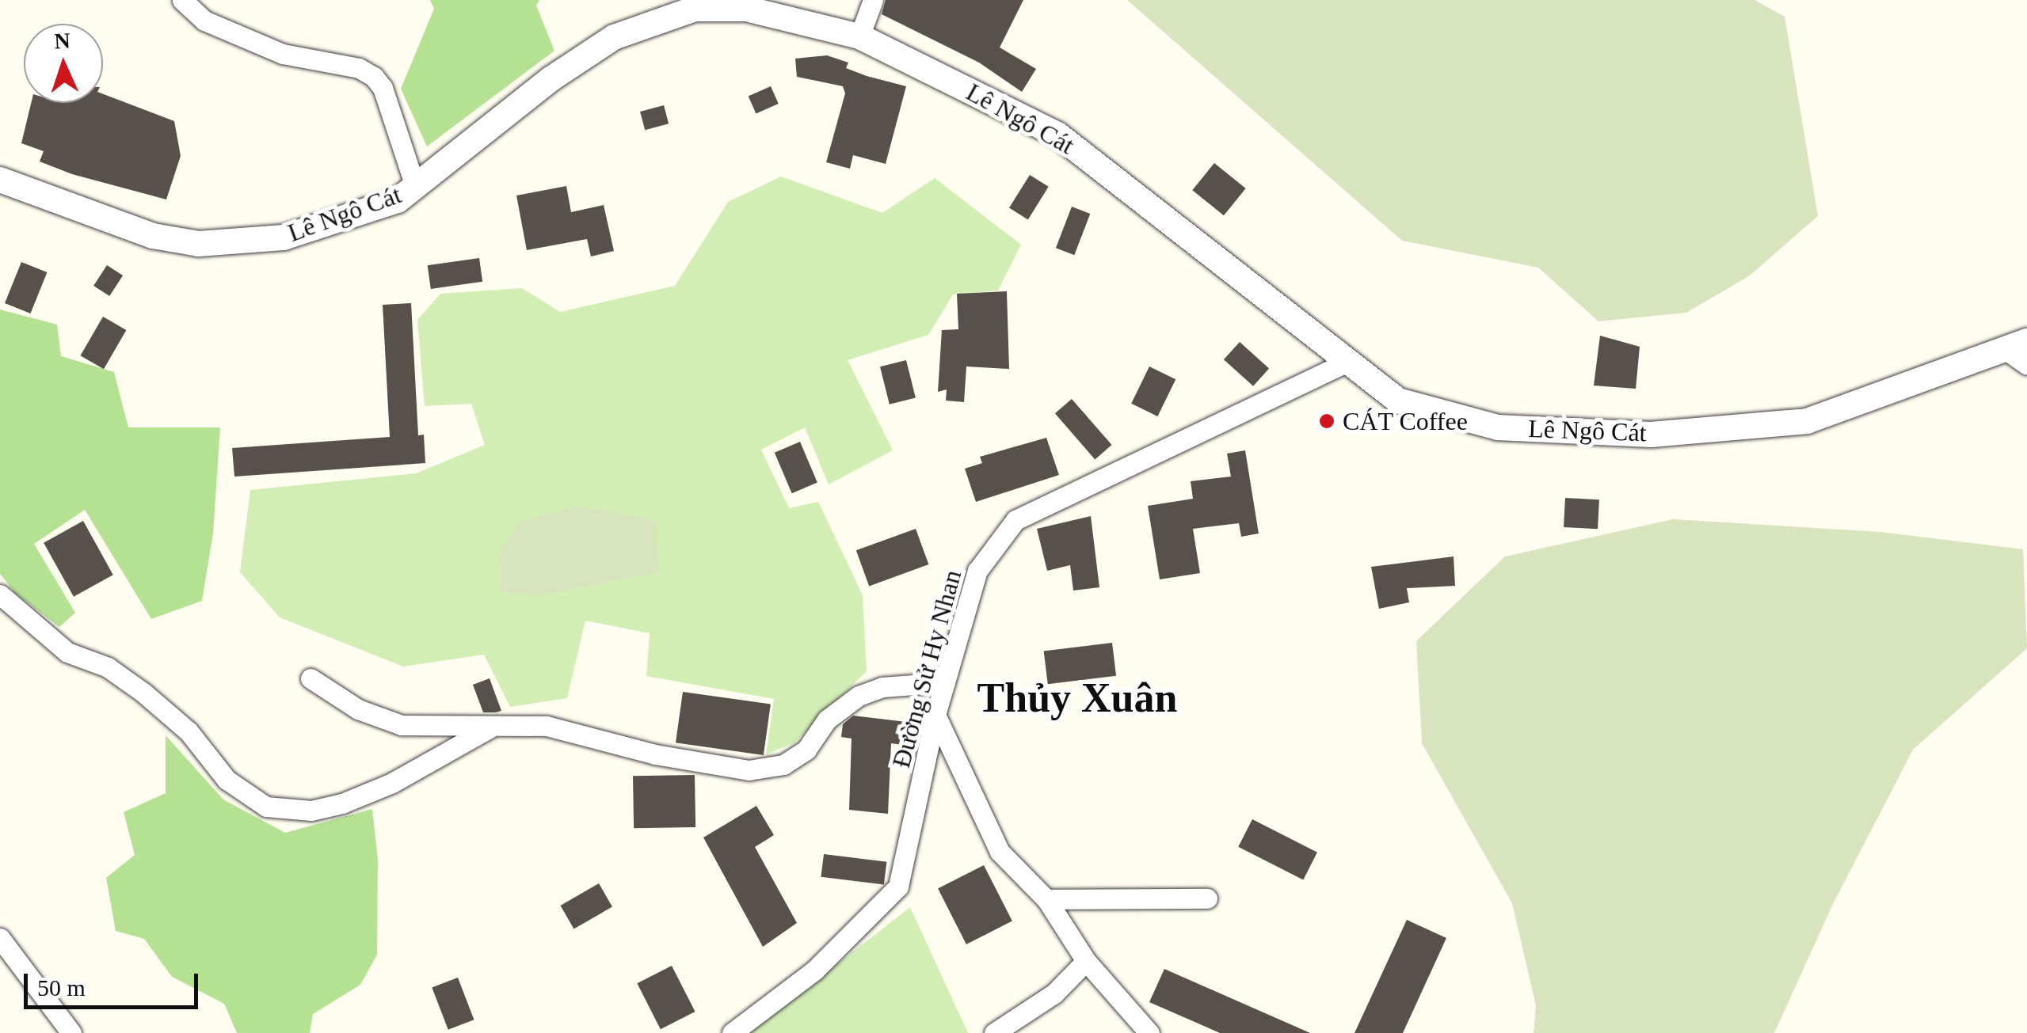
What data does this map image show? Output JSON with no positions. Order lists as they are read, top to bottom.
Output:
{
  "streets": {
    "street": ["Lê Ngô Cát", "Đường Sử Hy Nhan"]
  },
  "crossings": [
    ["Lê Ngô Cát", "Đường Sử Hy Nhan"]
  ],
  "districts": ["Thủy Xuân"],
  "places": ["CÁT Coffee"],
  "scale_bar": "50 m",
  "north": "top"
}
